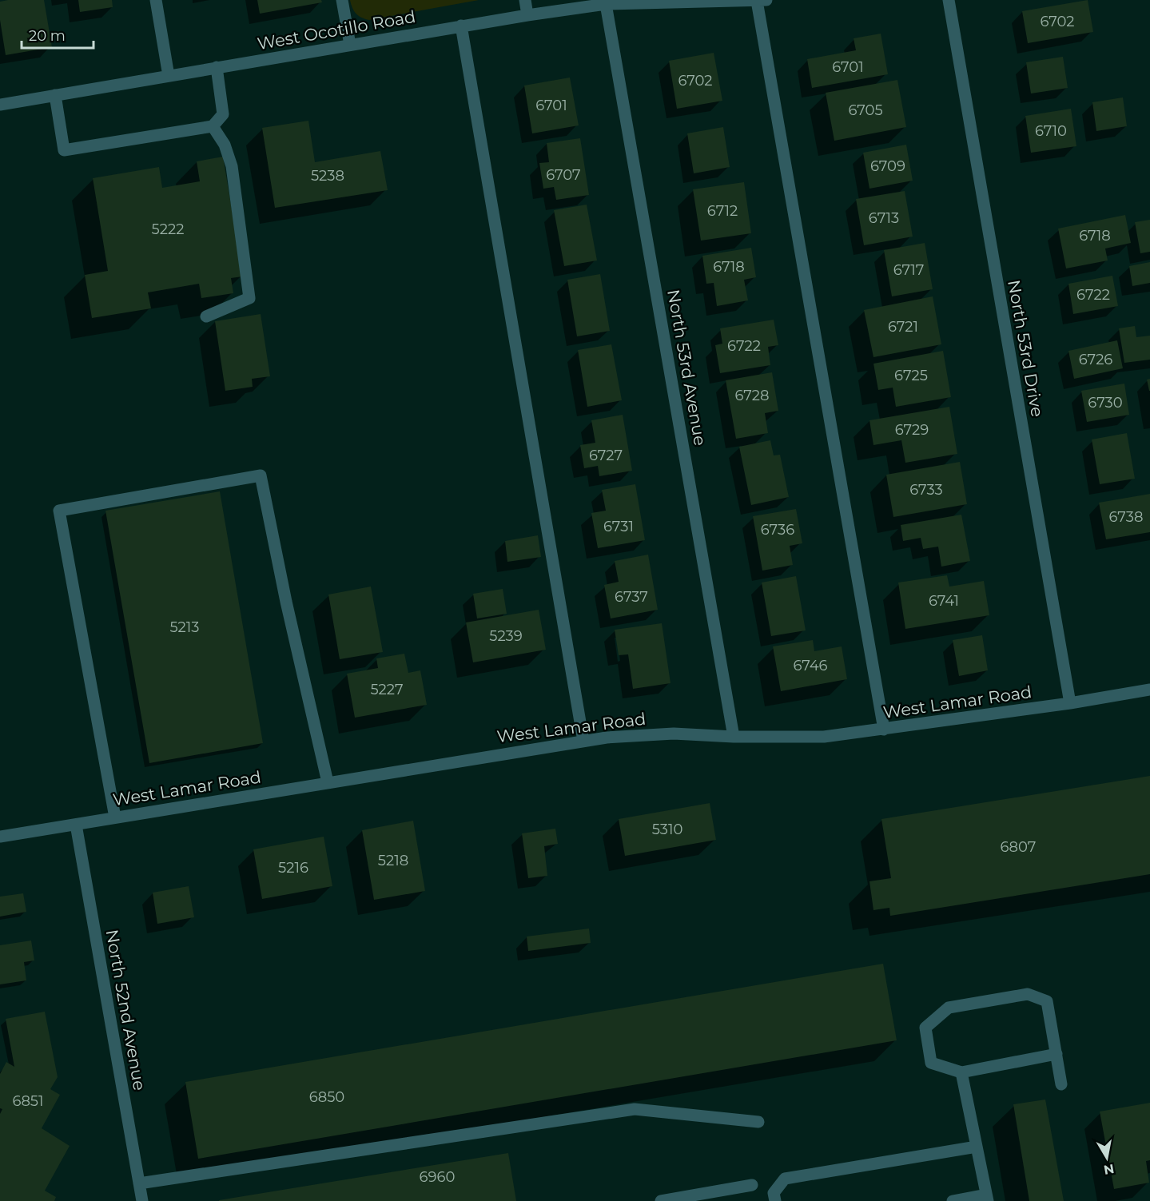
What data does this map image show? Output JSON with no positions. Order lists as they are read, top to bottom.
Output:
{
  "streets": {
    "street": [
      "West Ocotillo Road",
      "North 53rd Drive",
      "North 53rd Avenue",
      "West Lamar Road",
      "North 52nd Avenue"
    ]
  },
  "crossings": [
    ["West Ocotillo Road", "North 53rd Avenue"],
    ["North 53rd Drive", "West Lamar Road"],
    ["North 53rd Avenue", "West Lamar Road"],
    ["West Lamar Road", "North 52nd Avenue"]
  ],
  "house_numbers": [
    "6702",
    "6701",
    "6702",
    "6701",
    "6705",
    "6710",
    "6709",
    "6707",
    "5238",
    "6712",
    "6713",
    "5222",
    "6718",
    "6718",
    "6717",
    "6722",
    "6721",
    "6722",
    "6726",
    "6725",
    "6728",
    "6730",
    "6729",
    "6727",
    "6733",
    "6738",
    "6731",
    "6736",
    "6737",
    "6741",
    "5213",
    "5239",
    "6746",
    "5227",
    "5310",
    "6807",
    "5218",
    "5216",
    "6850",
    "6851",
    "6960"
  ],
  "scale_bar": "20 m",
  "north": "bottom"
}
